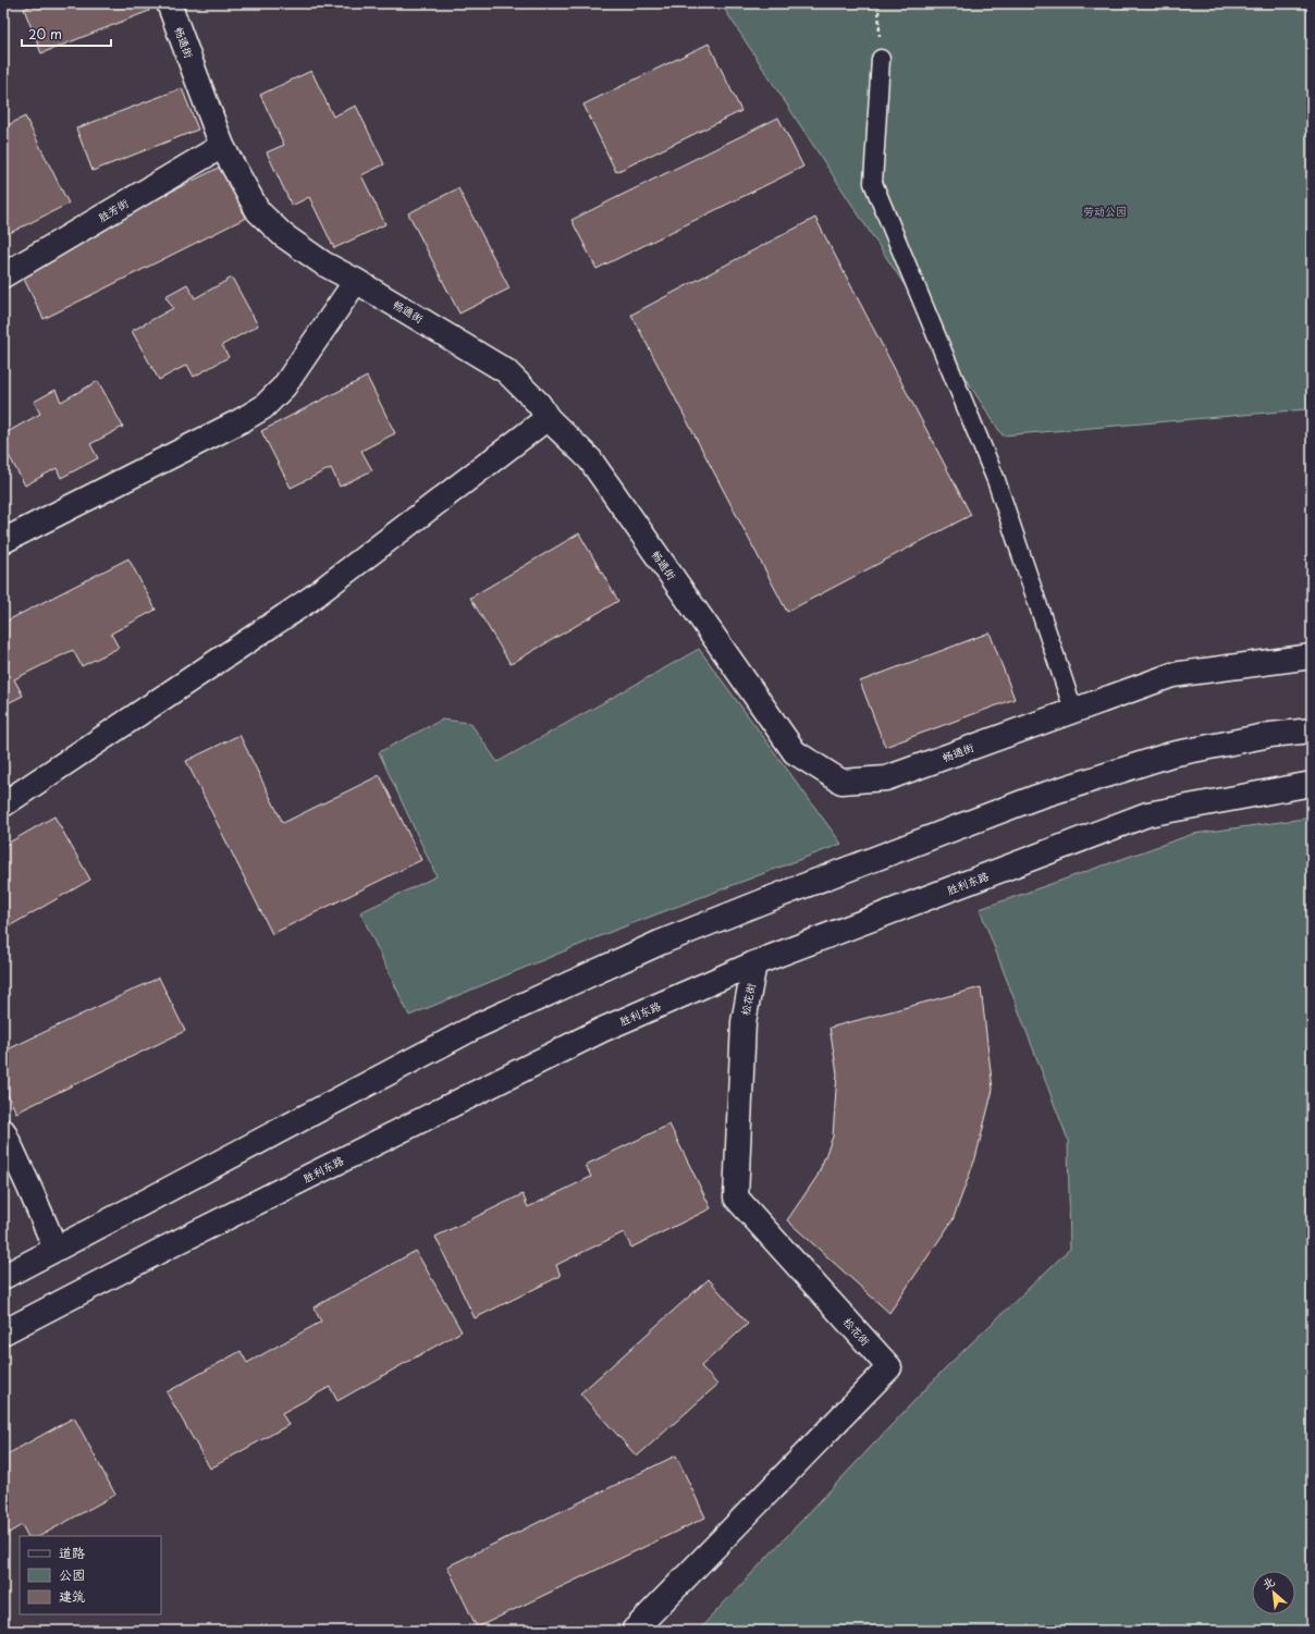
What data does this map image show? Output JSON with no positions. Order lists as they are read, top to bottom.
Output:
{
  "streets": {
    "street": [
      "畅通街",
      "胜芳街",
      "胜利东路",
      "松花街"
    ]
  },
  "crossings": [
    ["畅通街", "胜芳街"],
    ["胜利东路", "松花街"]
  ],
  "parks": ["劳动公园"],
  "legend": ["道路", "公园", "建筑"],
  "scale_bar": "20 m",
  "north": "top left"
}
